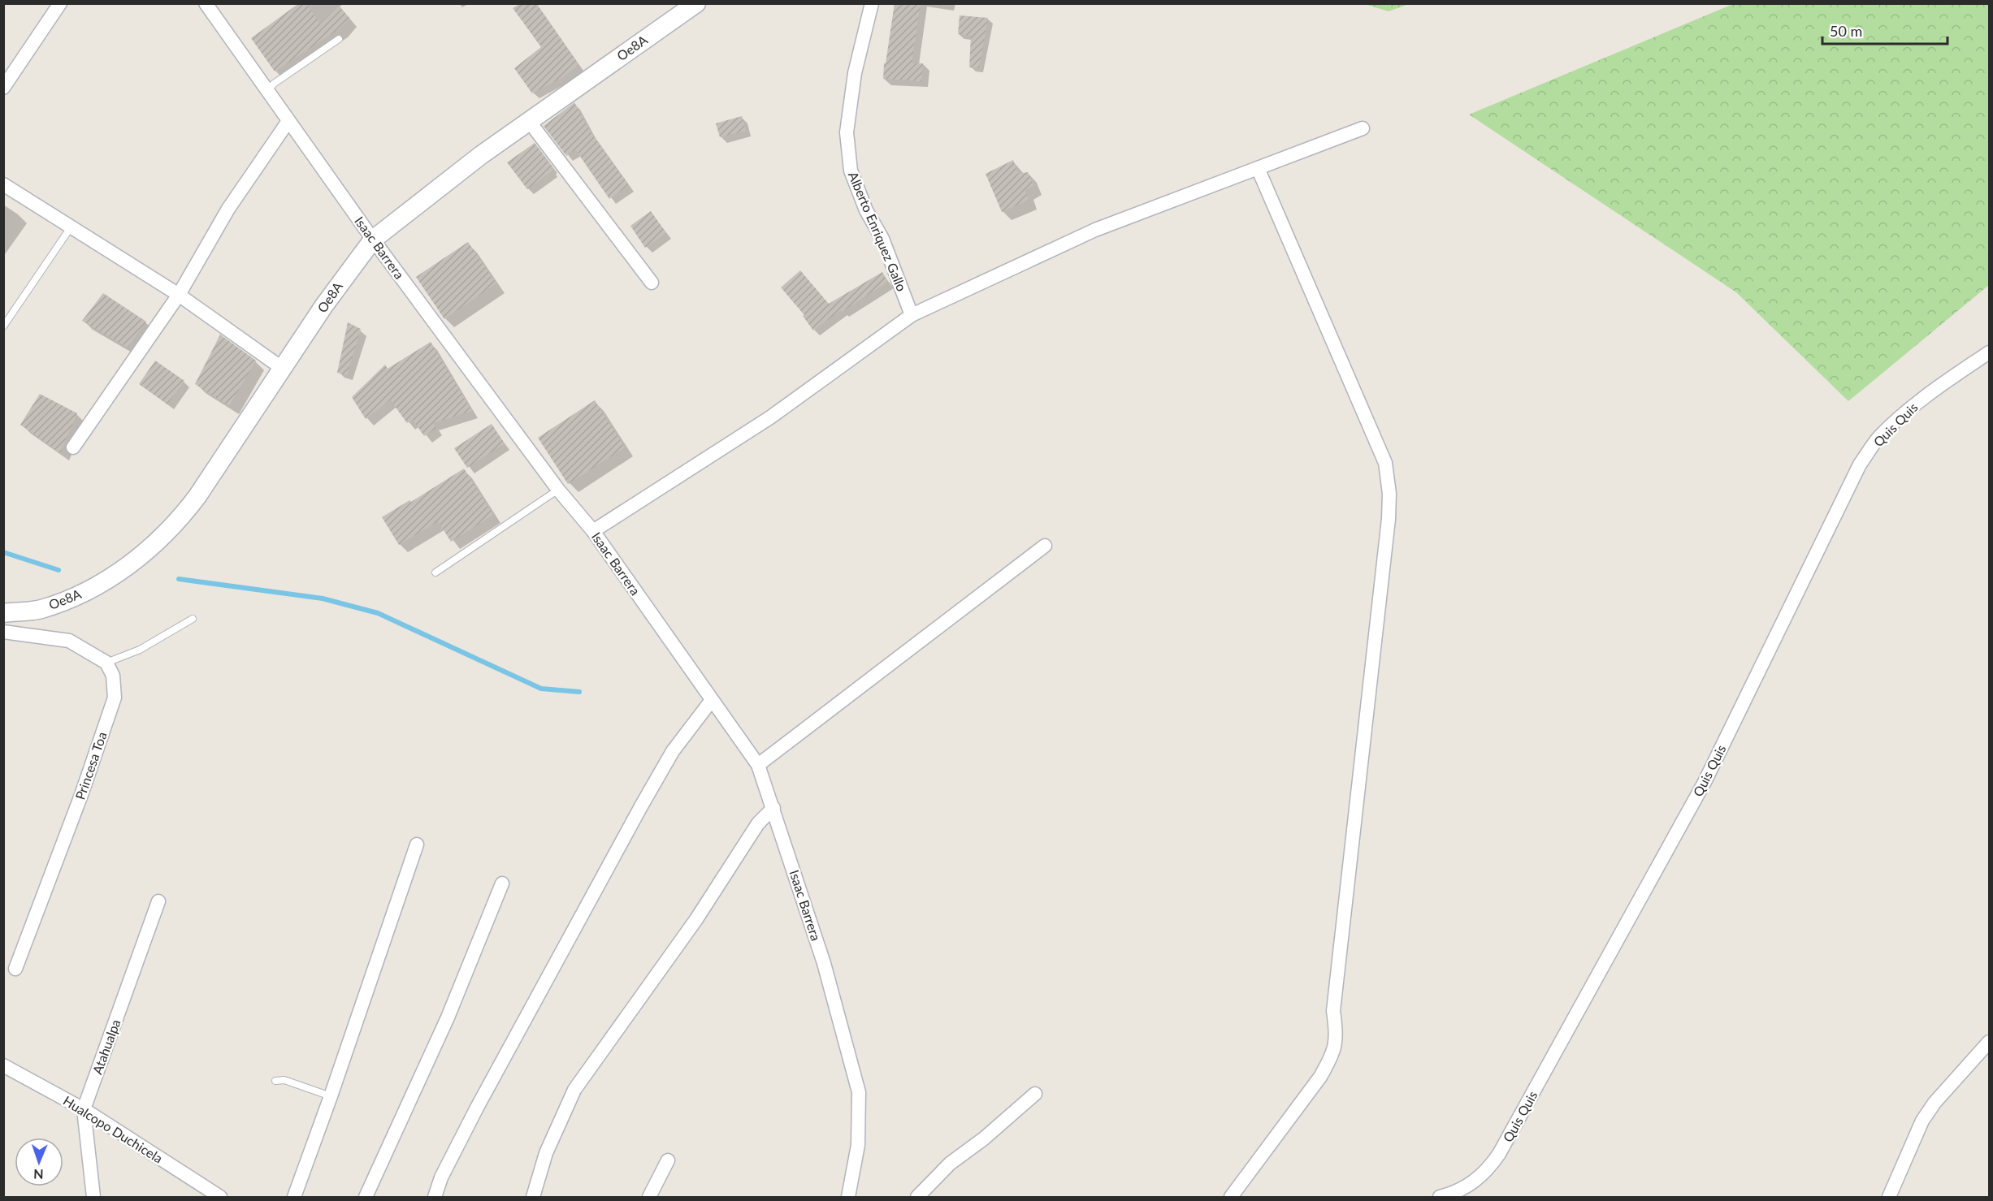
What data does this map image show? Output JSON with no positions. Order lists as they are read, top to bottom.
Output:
{
  "streets": {
    "street": [
      "Oe8A",
      "Alberto Enriquez Gallo",
      "Isaac Barrera",
      "Quis Quis",
      "Princesa Toa",
      "Atahualpa",
      "Hualcopo Duchicela"
    ]
  },
  "crossings": [
    ["Oe8A", "Isaac Barrera"],
    ["Atahualpa", "Hualcopo Duchicela"]
  ],
  "scale_bar": "50 m",
  "north": "bottom"
}
